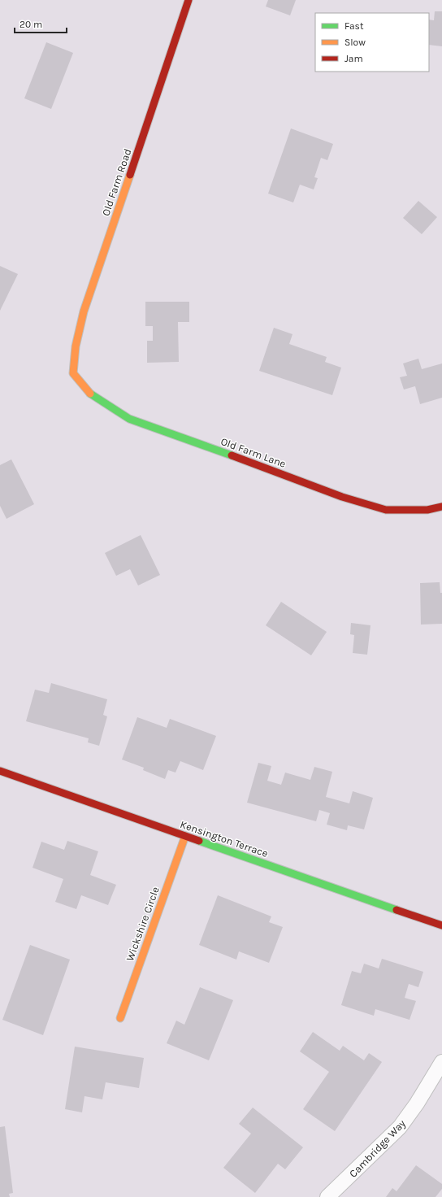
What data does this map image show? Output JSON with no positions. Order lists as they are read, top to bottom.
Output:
{
  "streets": {
    "street": [
      "Old Farm Road",
      "Old Farm Lane",
      "Kensington Terrace",
      "Wickshire Circle",
      "Cambridge Way"
    ]
  },
  "crossings": [
    ["Old Farm Road", "Old Farm Lane"],
    ["Kensington Terrace", "Wickshire Circle"]
  ],
  "legend": ["Fast", "Slow", "Jam"],
  "scale_bar": "20 m"
}
